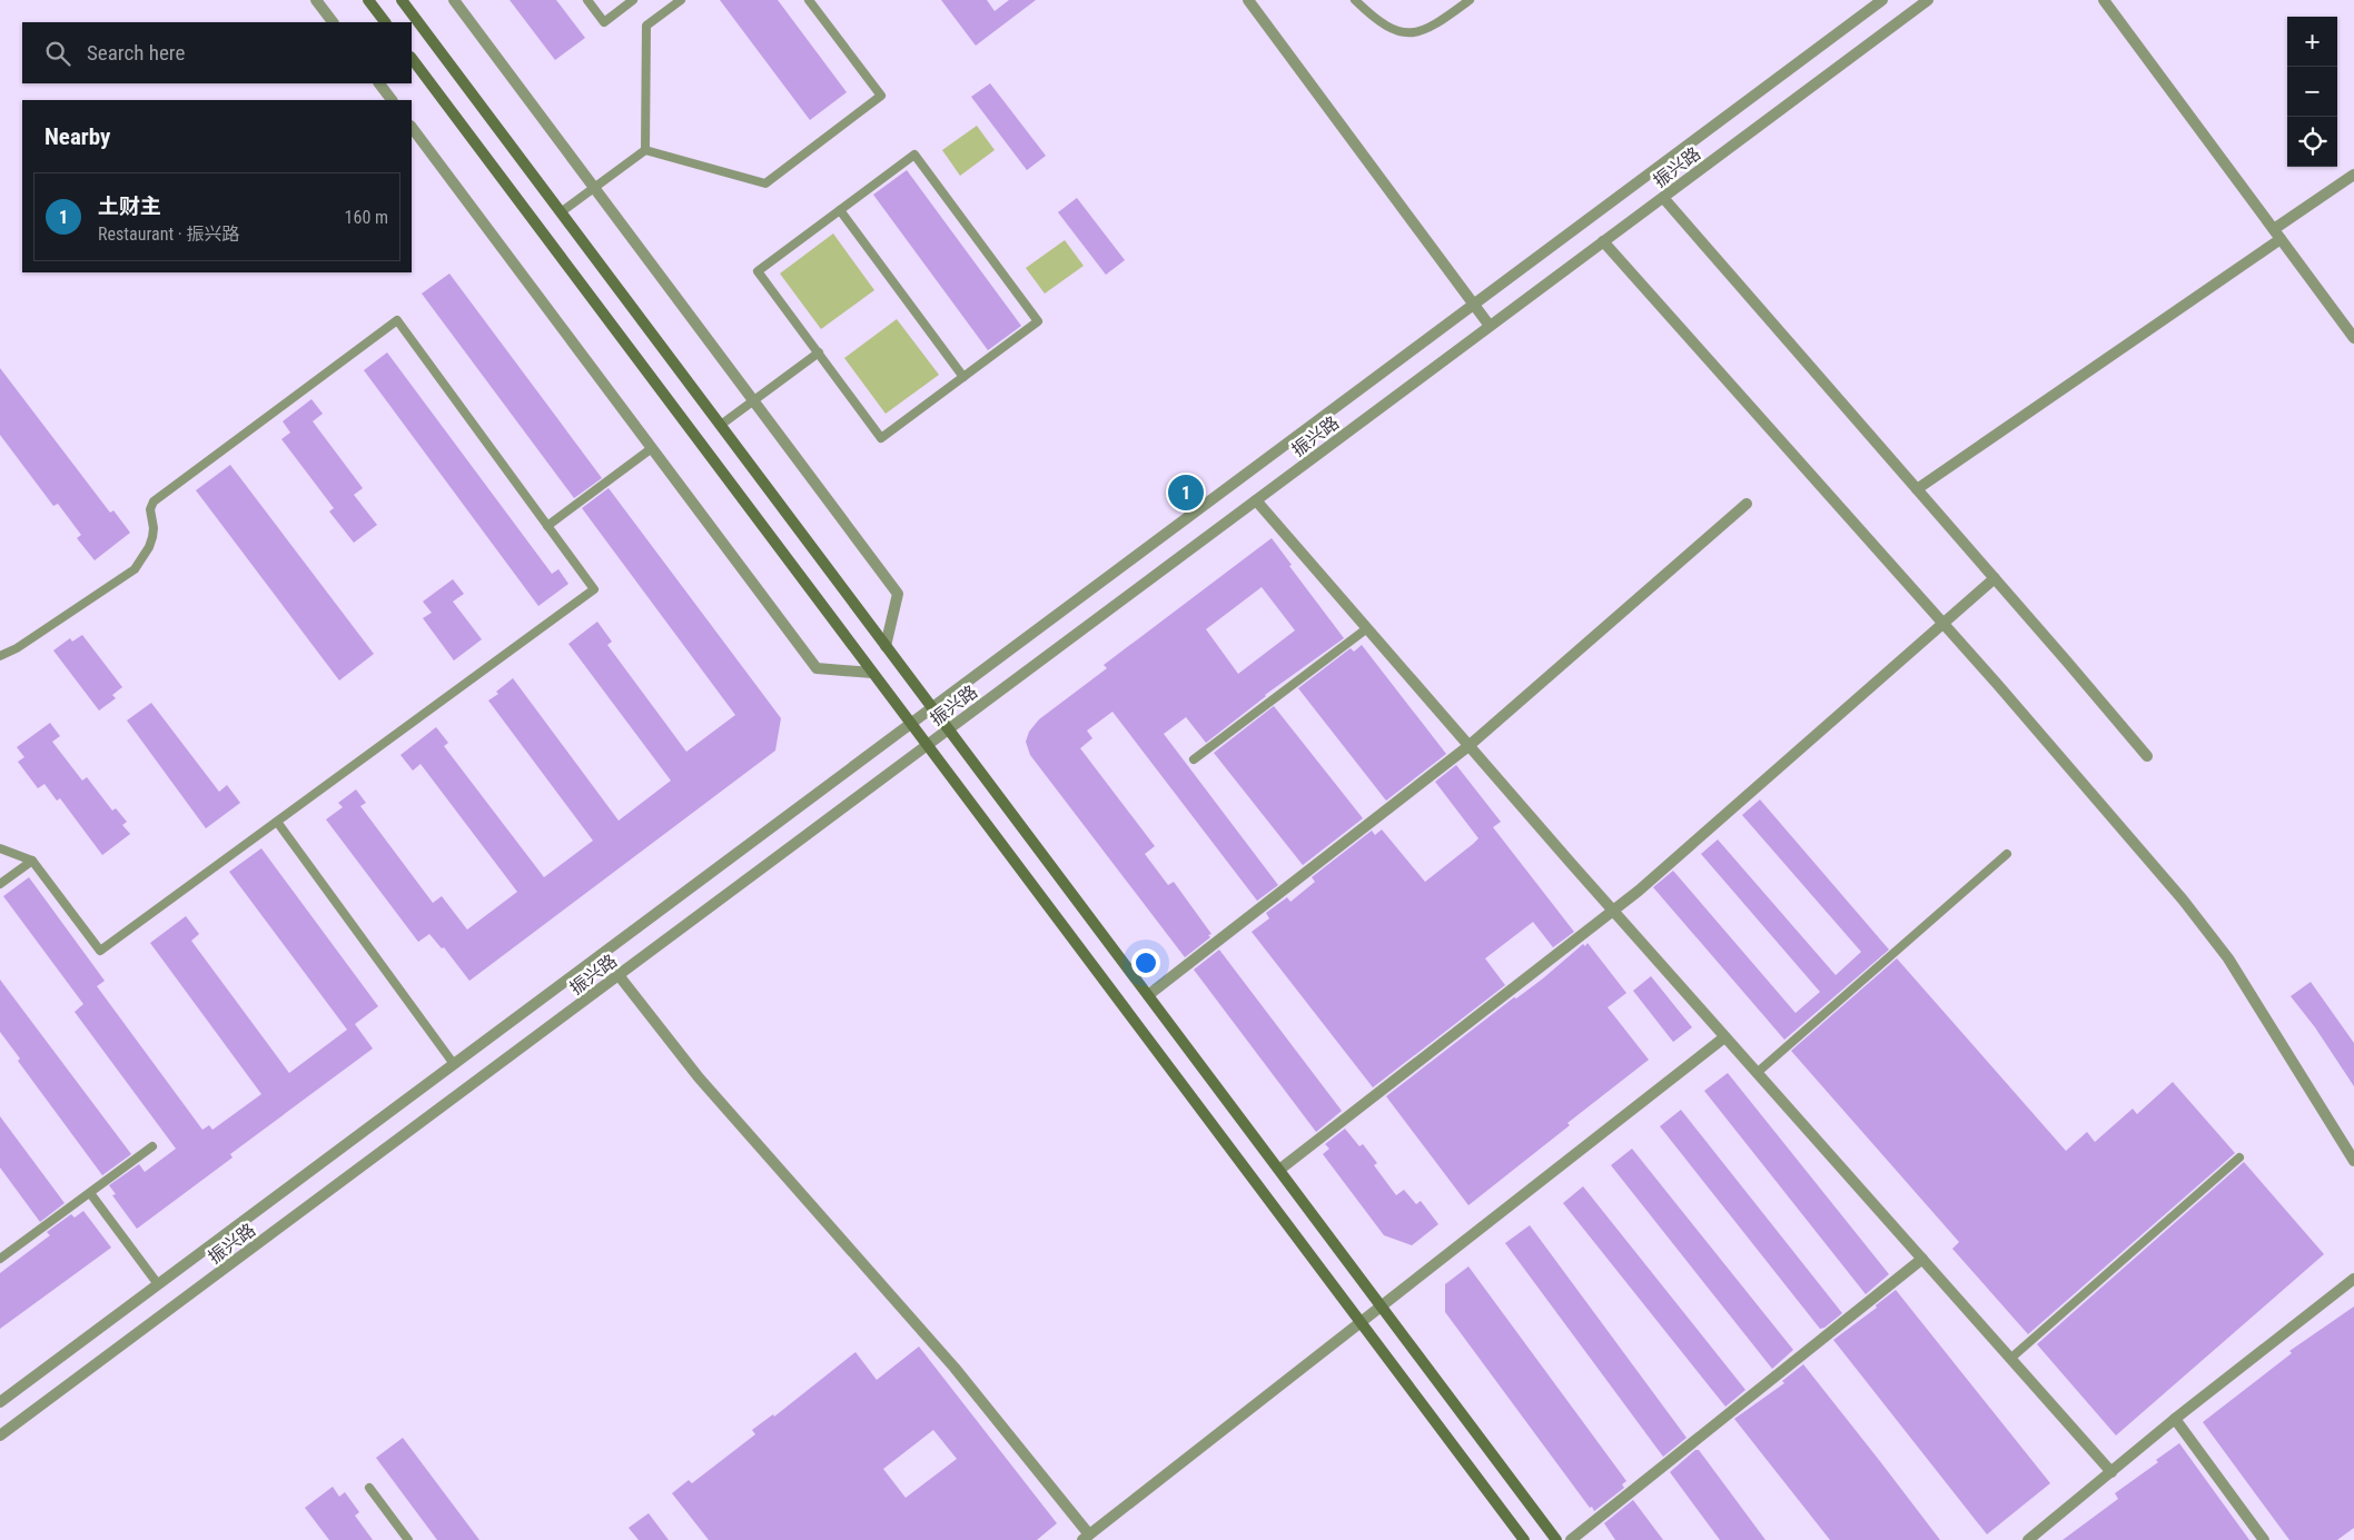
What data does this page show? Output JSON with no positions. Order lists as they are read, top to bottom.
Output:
{
  "streets": {
    "street": ["振兴路"]
  },
  "page": {
    "map_buttons": ["+", "−"],
    "search": "Search here",
    "heading": "Nearby",
    "list": [
      {
        "mark": "1",
        "name": "土财主",
        "note": "Restaurant · 振兴路",
        "value": "160 m"
      }
    ],
    "pins": "1"
  }
}
